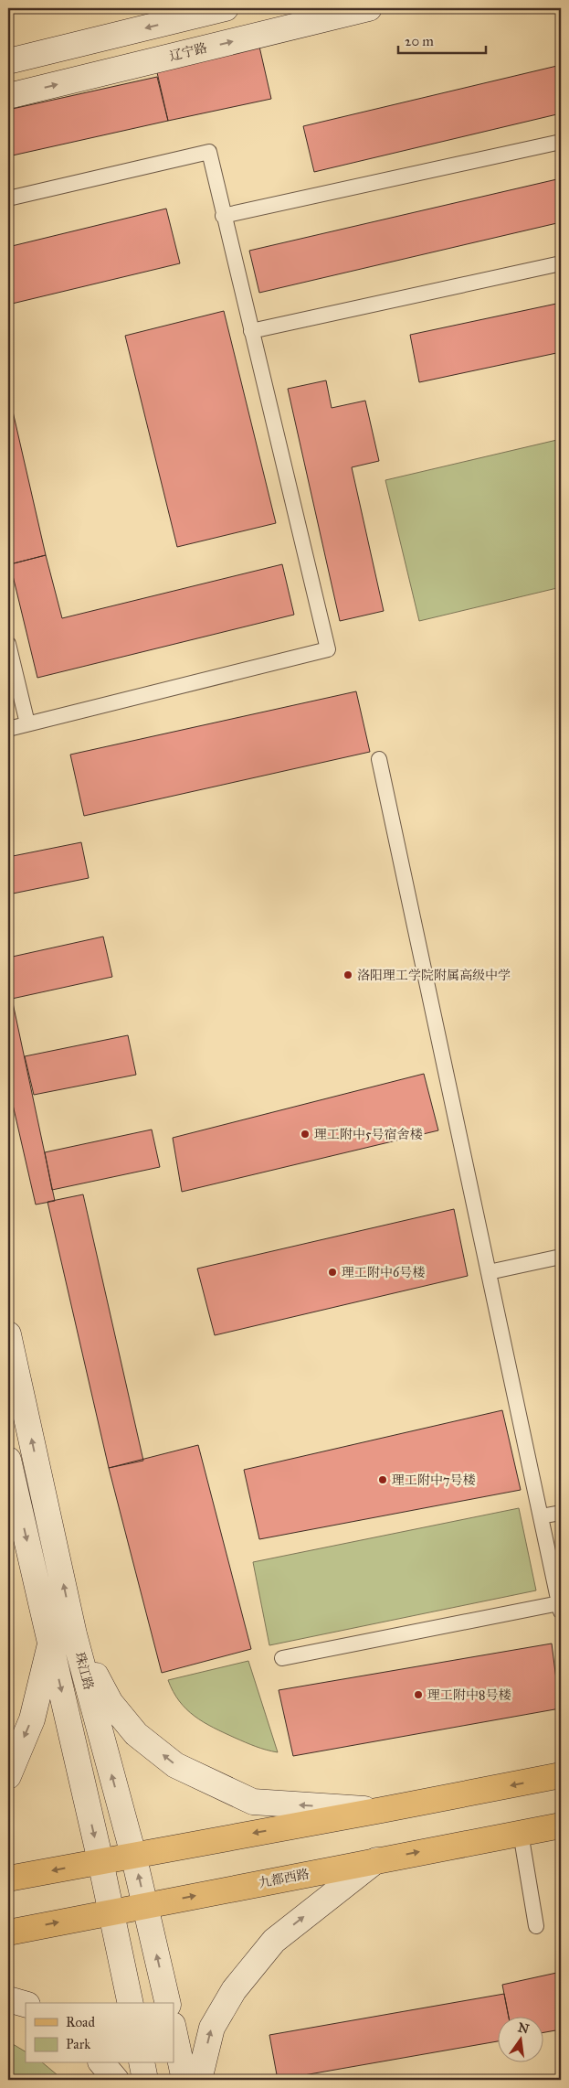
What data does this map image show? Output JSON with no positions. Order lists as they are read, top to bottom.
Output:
{
  "streets": {
    "main road": ["辽宁路", "珠江路", "九都西路"]
  },
  "crossings": [
    ["珠江路", "九都西路"]
  ],
  "places": [
    "洛阳理工学院附属高级中学",
    "理工附中5号宿舍楼",
    "理工附中6号楼",
    "理工附中7号楼",
    "理工附中8号楼"
  ],
  "legend": ["Road", "Park"],
  "scale_bar": "20 m",
  "north": "top"
}
